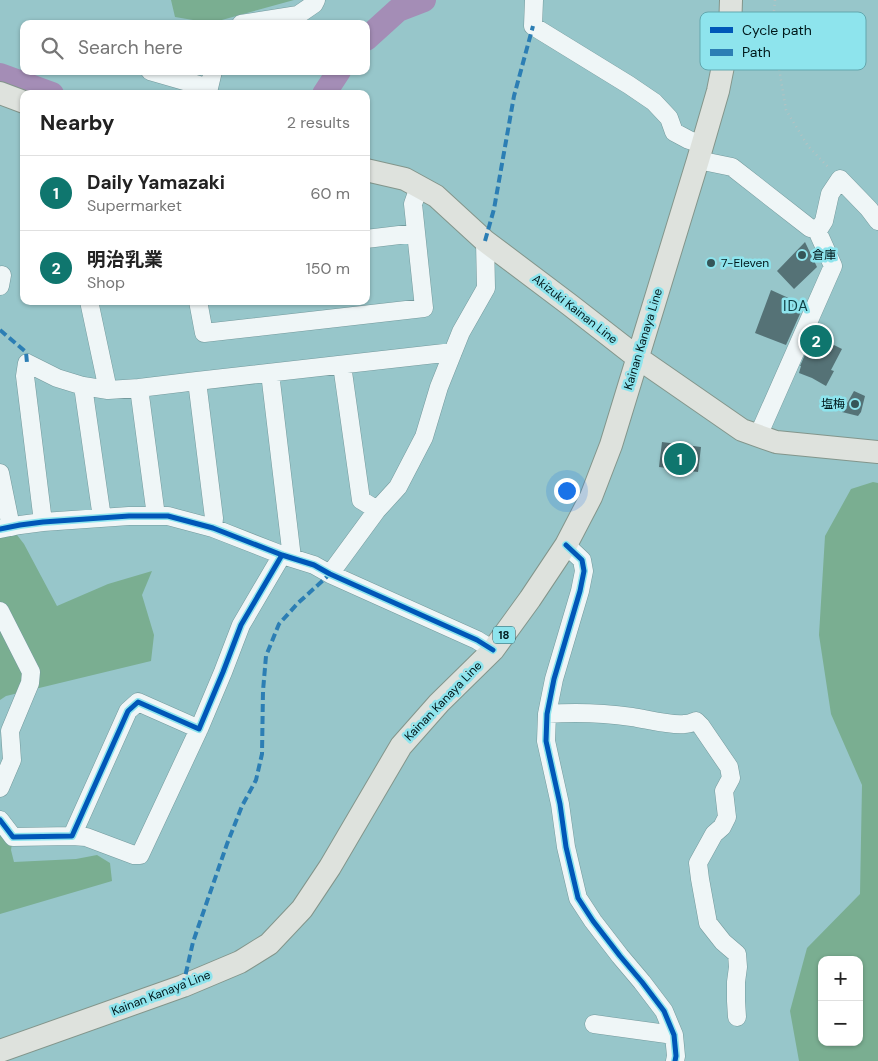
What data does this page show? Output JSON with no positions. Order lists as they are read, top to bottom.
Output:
{
  "streets": {
    "main road": ["Akizuki Kainan Line", "Kainan Kanaya Line", "18"]
  },
  "crossings": [
    ["Akizuki Kainan Line", "Kainan Kanaya Line"]
  ],
  "districts": ["IDA"],
  "places": ["倉庫", "7-Eleven", "塩梅"],
  "legend": ["Cycle path", "Path"],
  "page": {
    "search": "Search here",
    "heading": ["Nearby", "2 results"],
    "list": [
      {
        "mark": "1",
        "name": "Daily Yamazaki",
        "note": "Supermarket",
        "value": "60 m"
      },
      {
        "mark": "2",
        "name": "明治乳業",
        "note": "Shop",
        "value": "150 m"
      }
    ],
    "pins": ["2", "1"],
    "map_buttons": ["+", "−"]
  }
}
